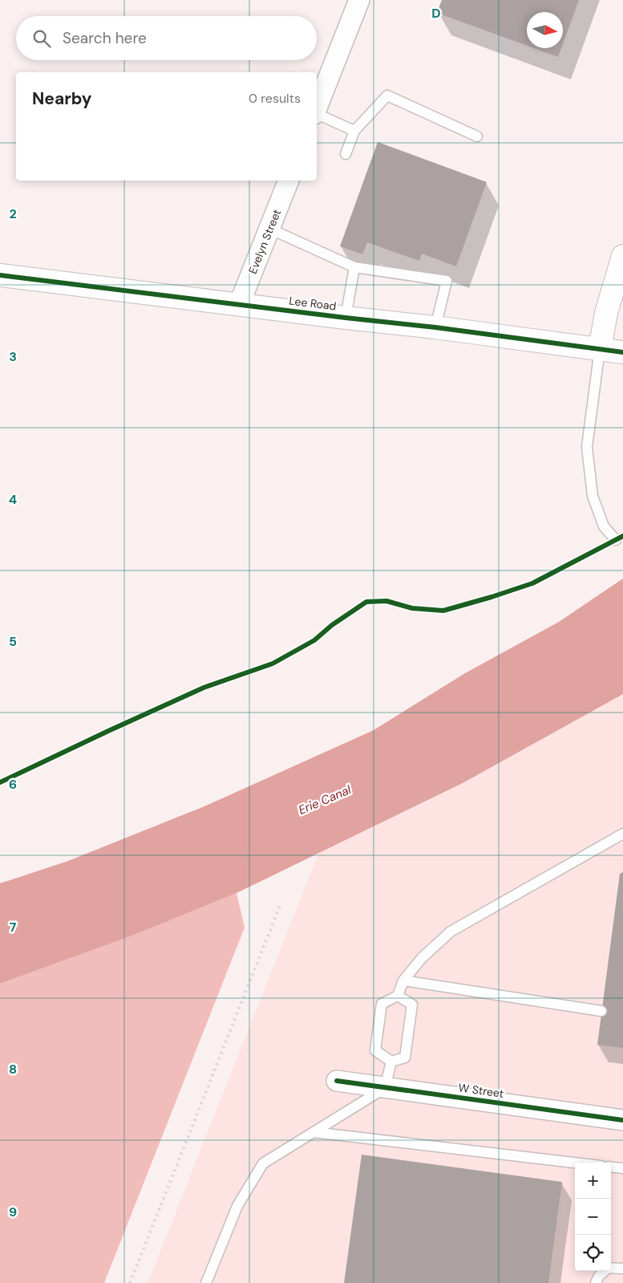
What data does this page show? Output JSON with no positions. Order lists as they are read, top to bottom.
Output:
{
  "streets": {
    "street": ["Evelyn Street", "Lee Road", "W Street"]
  },
  "crossings": [
    ["Evelyn Street", "Lee Road"]
  ],
  "water": ["Erie Canal"],
  "north": "right",
  "page": {
    "search": "Search here",
    "heading": ["Nearby", "0 results"],
    "map_buttons": ["+", "−"]
  },
  "grid": {
    "columns": ["D"],
    "rows": [
      "2",
      "3",
      "4",
      "5",
      "6",
      "7",
      "8",
      "9"
    ]
  }
}
